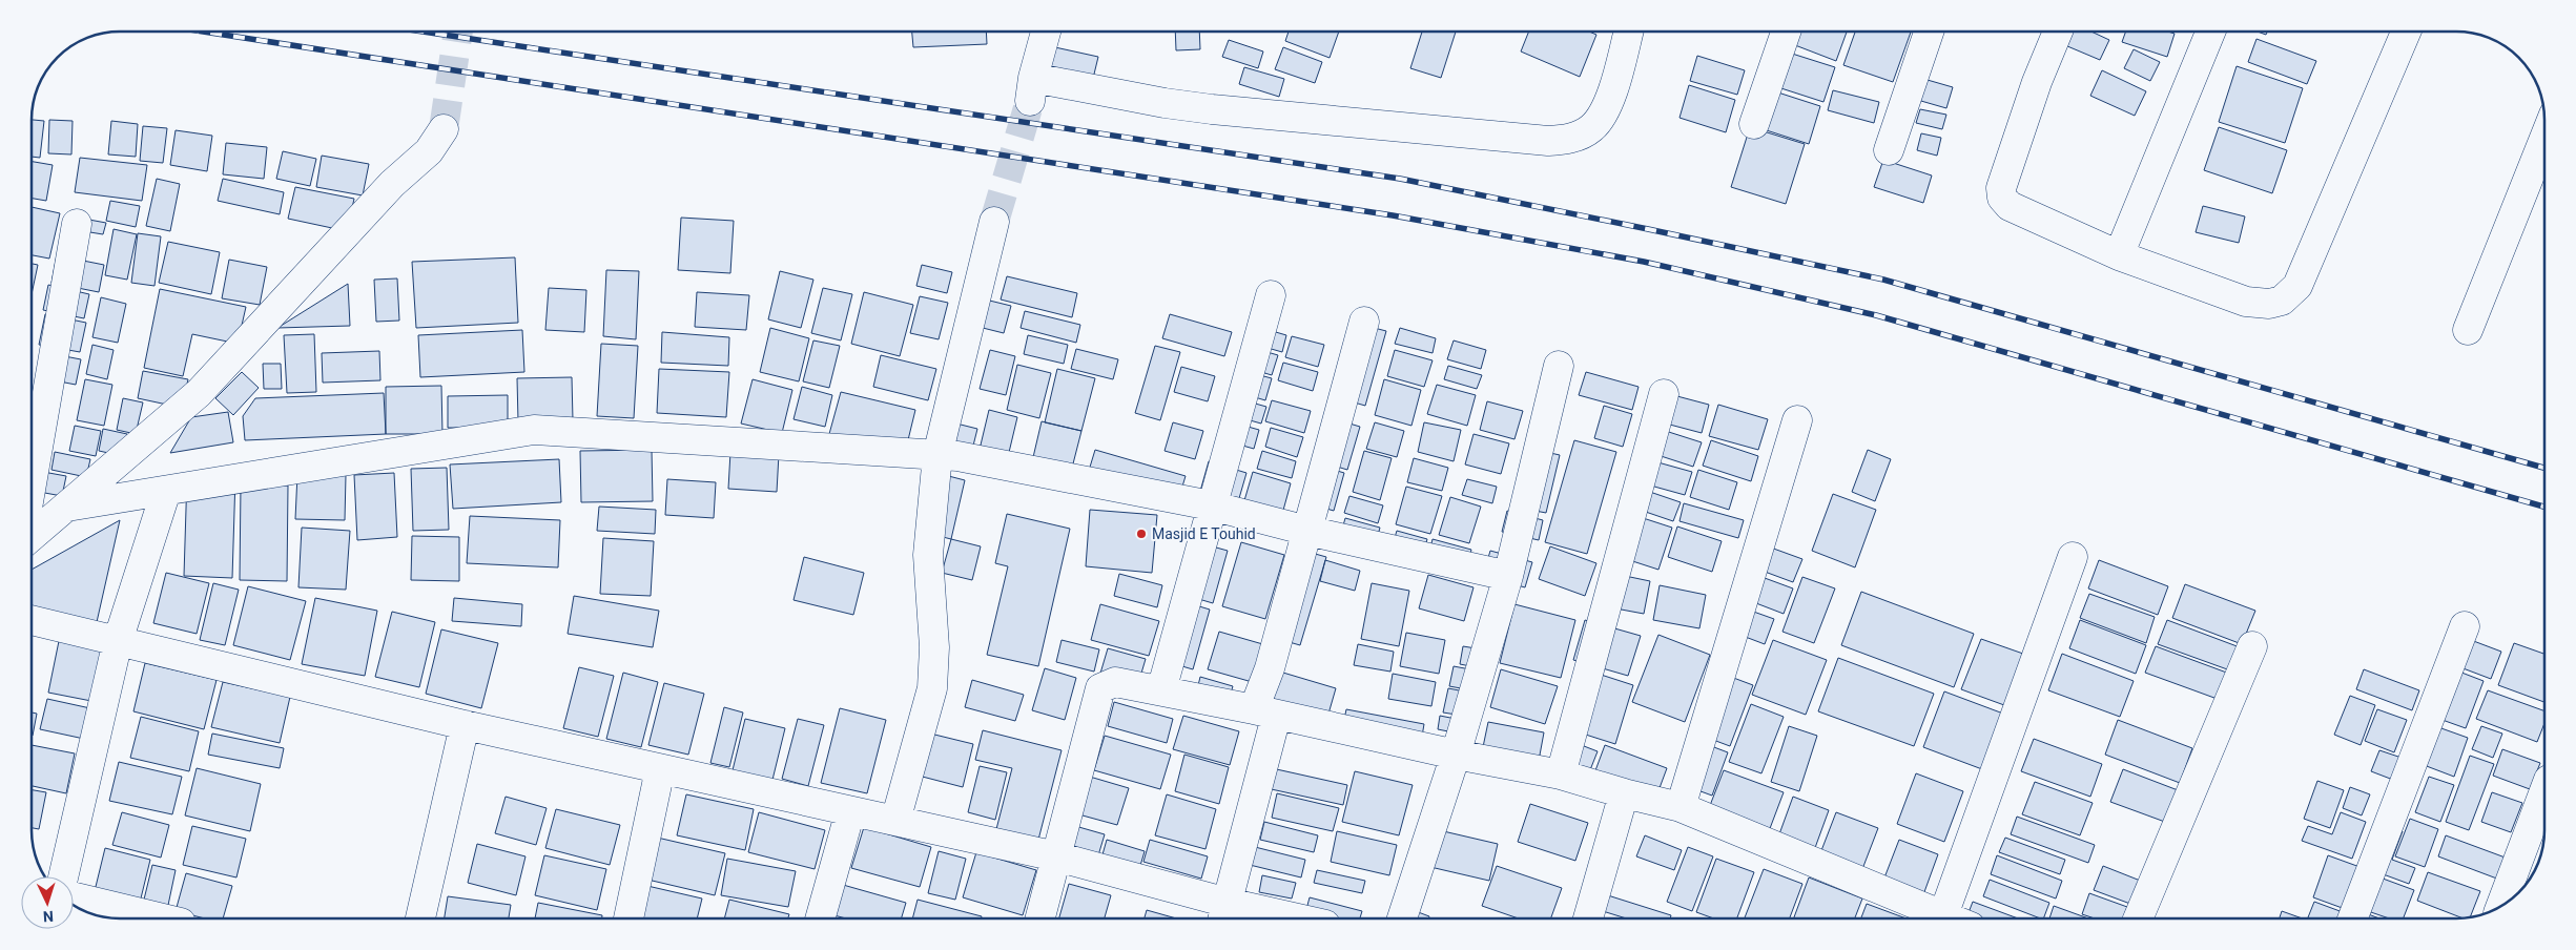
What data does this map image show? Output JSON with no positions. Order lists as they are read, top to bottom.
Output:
{
  "places": ["Masjid E Touhid"],
  "north": "bottom"
}
